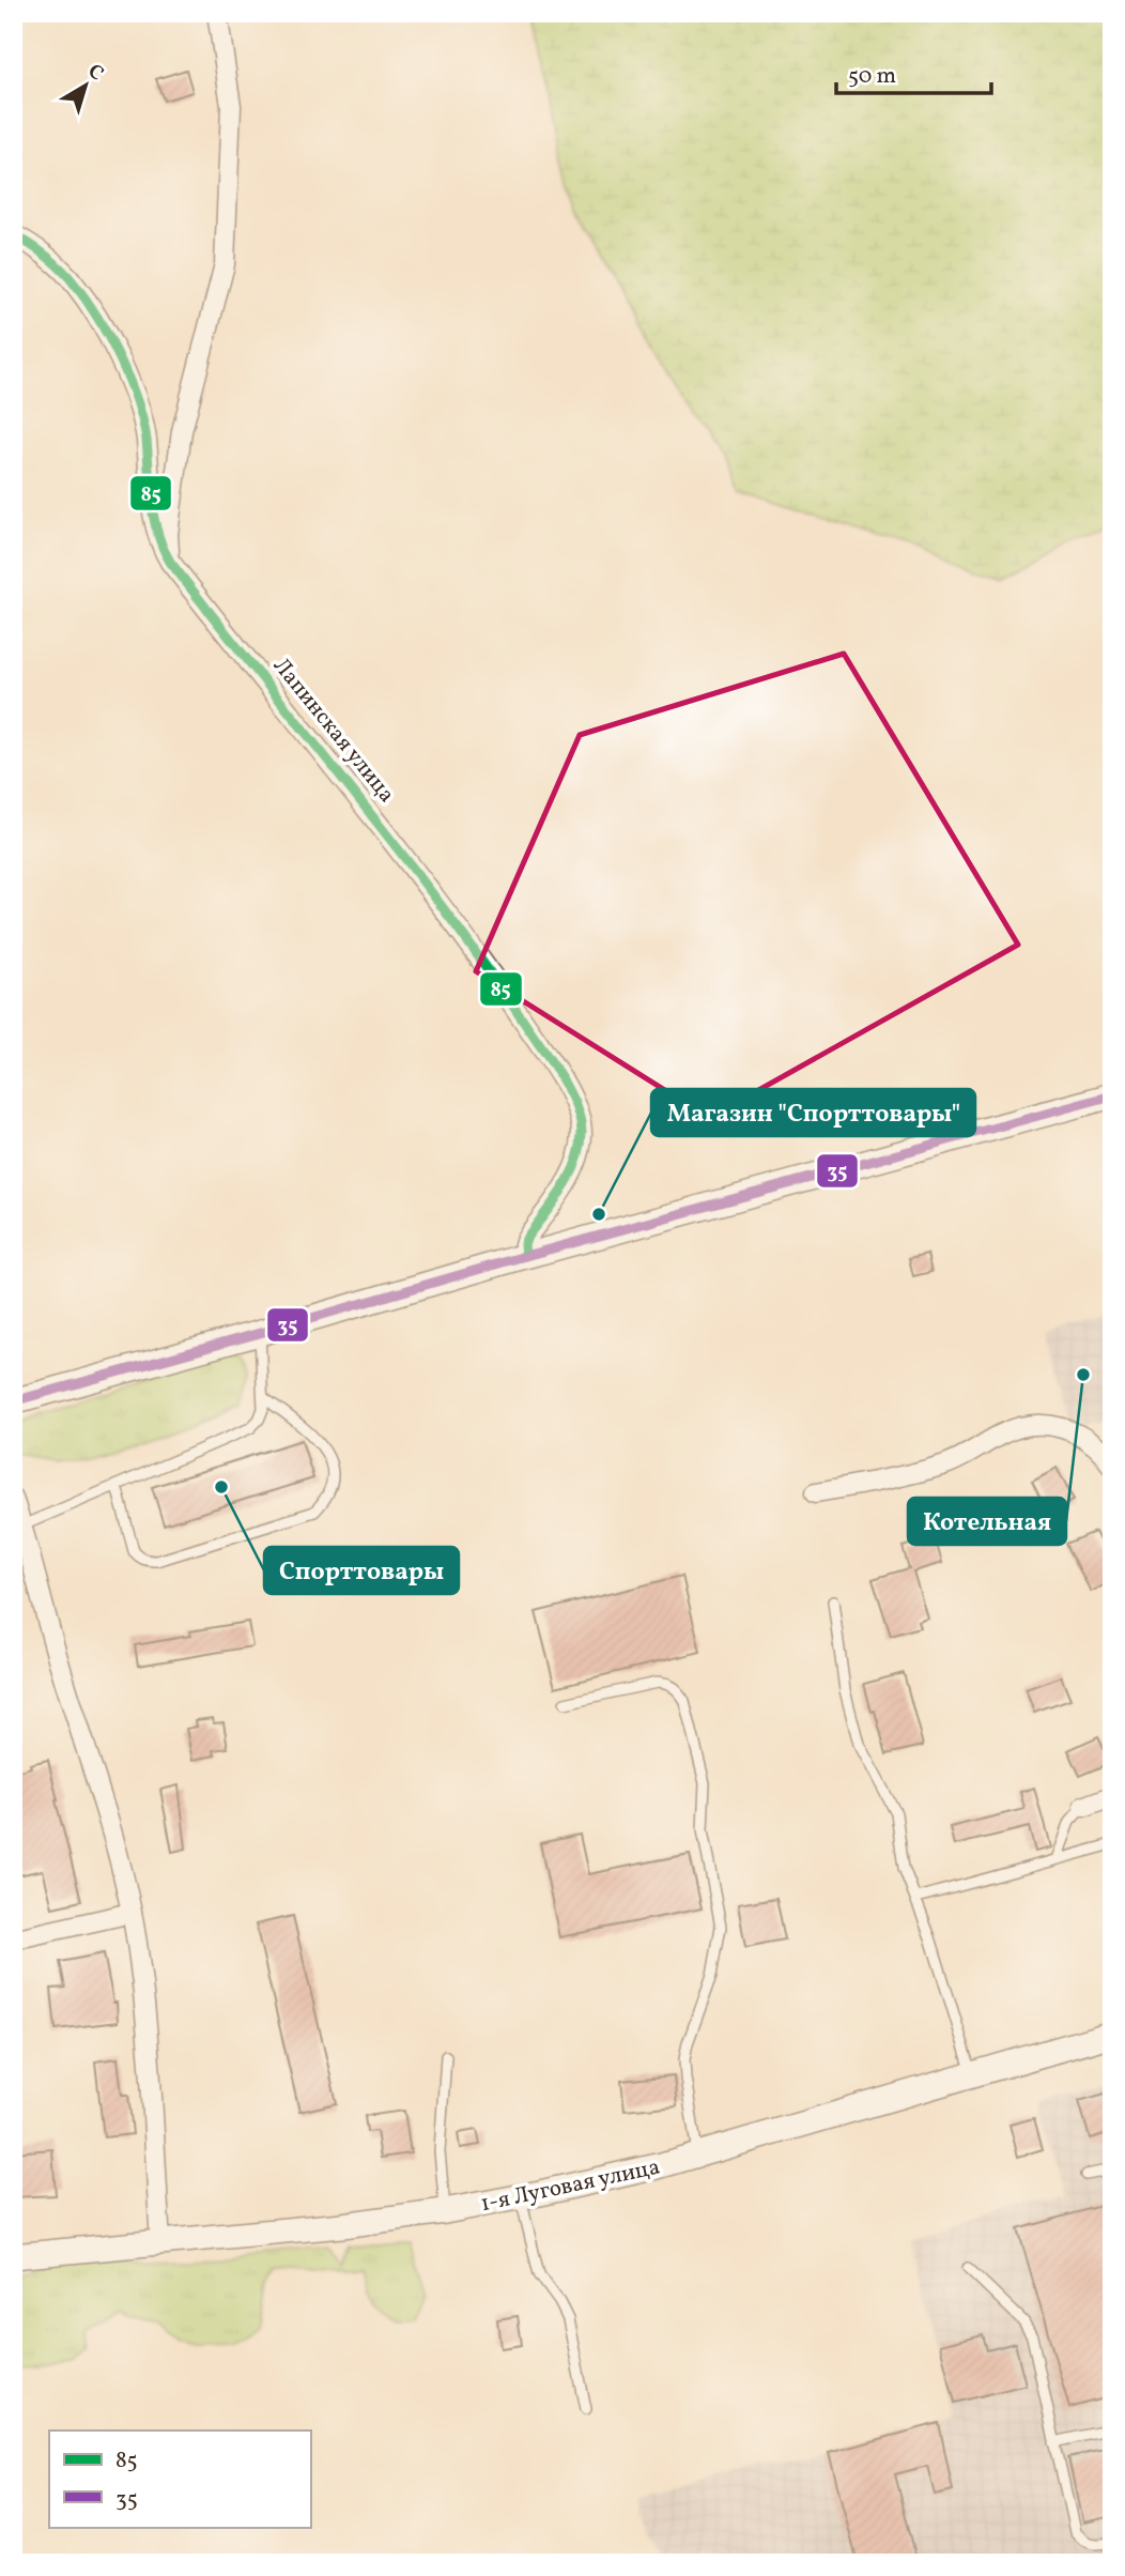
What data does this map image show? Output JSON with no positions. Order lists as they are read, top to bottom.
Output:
{
  "streets": {
    "street": ["Лапинская улица", "1-я Луговая улица"]
  },
  "places": ["Магазин \"Спорттовары\"", "Котельная", "Спорттовары"],
  "lines": ["transit line 85", "transit line 35"],
  "legend": ["85", "35"],
  "scale_bar": "50 m",
  "north": "top right"
}
